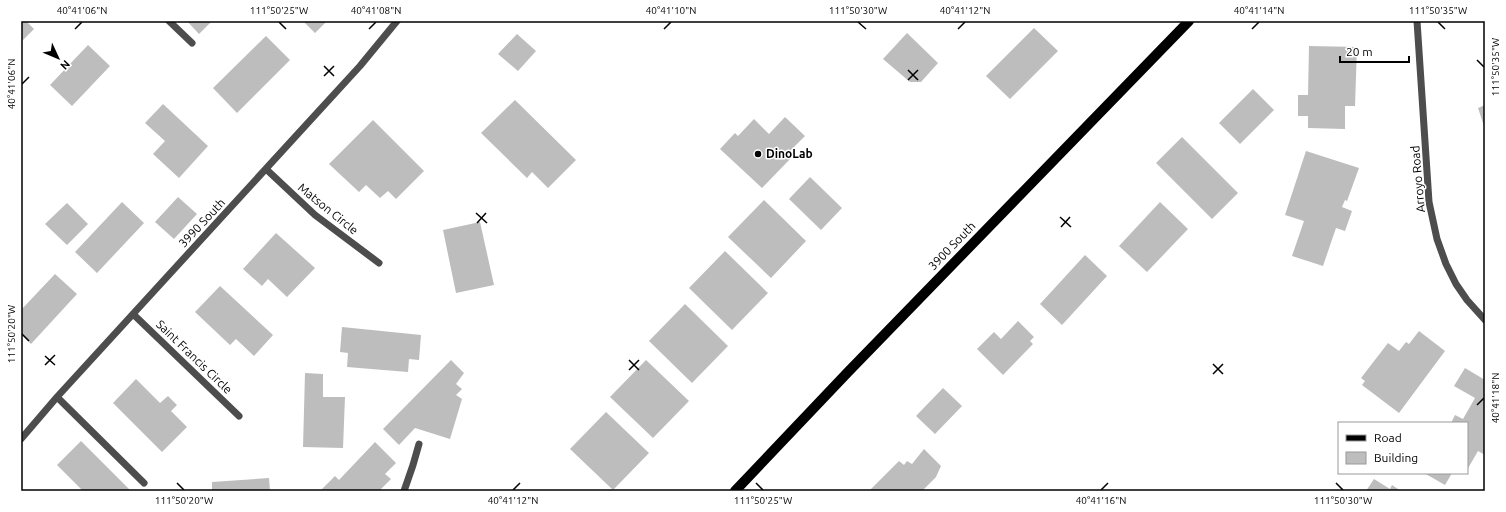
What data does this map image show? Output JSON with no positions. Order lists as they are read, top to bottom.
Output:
{
  "streets": {
    "main road": ["3900 South"],
    "street": [
      "Arroyo Road",
      "Matson Circle",
      "3990 South",
      "Saint Francis Circle"
    ]
  },
  "crossings": [
    ["Matson Circle", "3990 South"],
    ["3990 South", "Saint Francis Circle"]
  ],
  "places": ["DinoLab"],
  "legend": ["Road", "Building"],
  "scale_bar": "20 m",
  "north": "bottom right",
  "coordinates": [
    "40°41'06\"N",
    "111°50'25\"W",
    "40°41'08\"N",
    "40°41'10\"N",
    "111°50'30\"W",
    "40°41'12\"N",
    "40°41'14\"N",
    "111°50'35\"W",
    "111°50'20\"W",
    "40°41'18\"N",
    "40°41'16\"N"
  ]
}
